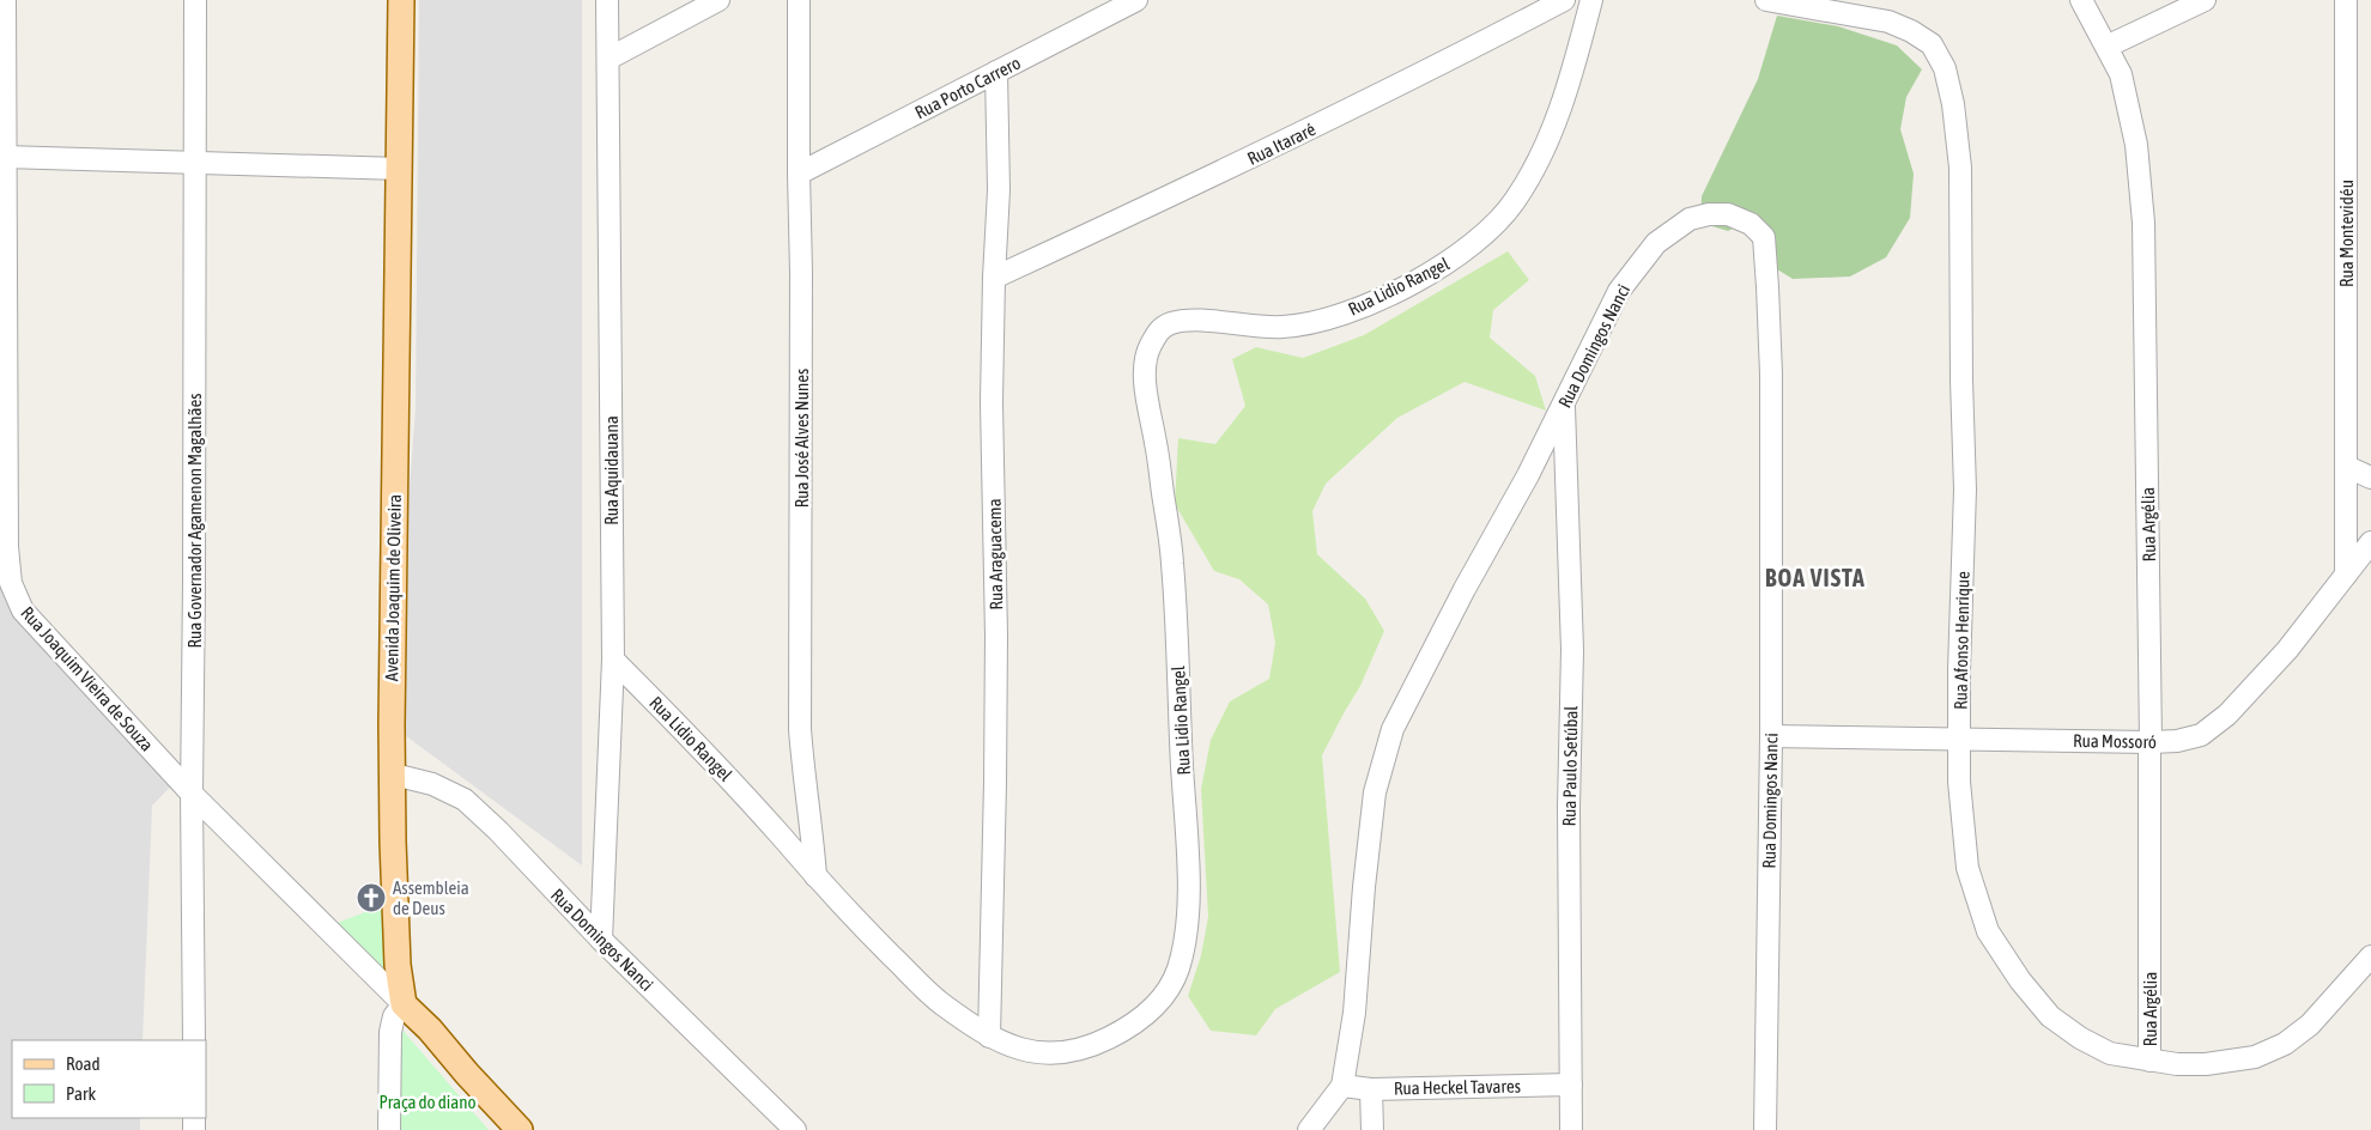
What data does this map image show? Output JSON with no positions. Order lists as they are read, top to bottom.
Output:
{
  "streets": {
    "main road": ["Avenida Joaquim de Oliveira"],
    "street": [
      "Rua Porto Carrero",
      "Rua Itararé",
      "Rua Montevidéu",
      "Rua Lidio Rangel",
      "Rua Domingos Nanci",
      "Rua José Alves Nunes",
      "Rua Aquidauana",
      "Rua Governador Agamenon Magalhães",
      "Rua Argélia",
      "Rua Araguacema",
      "Rua Afonso Henrique",
      "Rua Joaquim Vieira de Souza",
      "Rua Mossoró",
      "Rua Paulo Setúbal",
      "Rua Heckel Tavares"
    ]
  },
  "crossings": [
    ["Rua Porto Carrero", "Rua José Alves Nunes"],
    ["Rua Porto Carrero", "Rua Araguacema"],
    ["Rua Itararé", "Rua Araguacema"],
    ["Rua Montevidéu", "Rua Mossoró"],
    ["Rua Lidio Rangel", "Rua José Alves Nunes"],
    ["Rua Lidio Rangel", "Rua Aquidauana"],
    ["Rua Lidio Rangel", "Rua Araguacema"],
    ["Rua Domingos Nanci", "Rua Aquidauana"],
    ["Rua Domingos Nanci", "Avenida Joaquim de Oliveira"],
    ["Rua Domingos Nanci", "Rua Mossoró"],
    ["Rua Domingos Nanci", "Rua Paulo Setúbal"],
    ["Rua Domingos Nanci", "Rua Heckel Tavares"],
    ["Rua Governador Agamenon Magalhães", "Rua Joaquim Vieira de Souza"],
    ["Rua Argélia", "Rua Afonso Henrique"],
    ["Rua Argélia", "Rua Mossoró"],
    ["Avenida Joaquim de Oliveira", "Rua Joaquim Vieira de Souza"],
    ["Rua Afonso Henrique", "Rua Mossoró"],
    ["Rua Paulo Setúbal", "Rua Heckel Tavares"]
  ],
  "districts": ["BOA VISTA"],
  "parks": ["Praça do diano"],
  "places": {
    "church": ["Assembleia de Deus"]
  },
  "legend": ["Road", "Park"]
}
